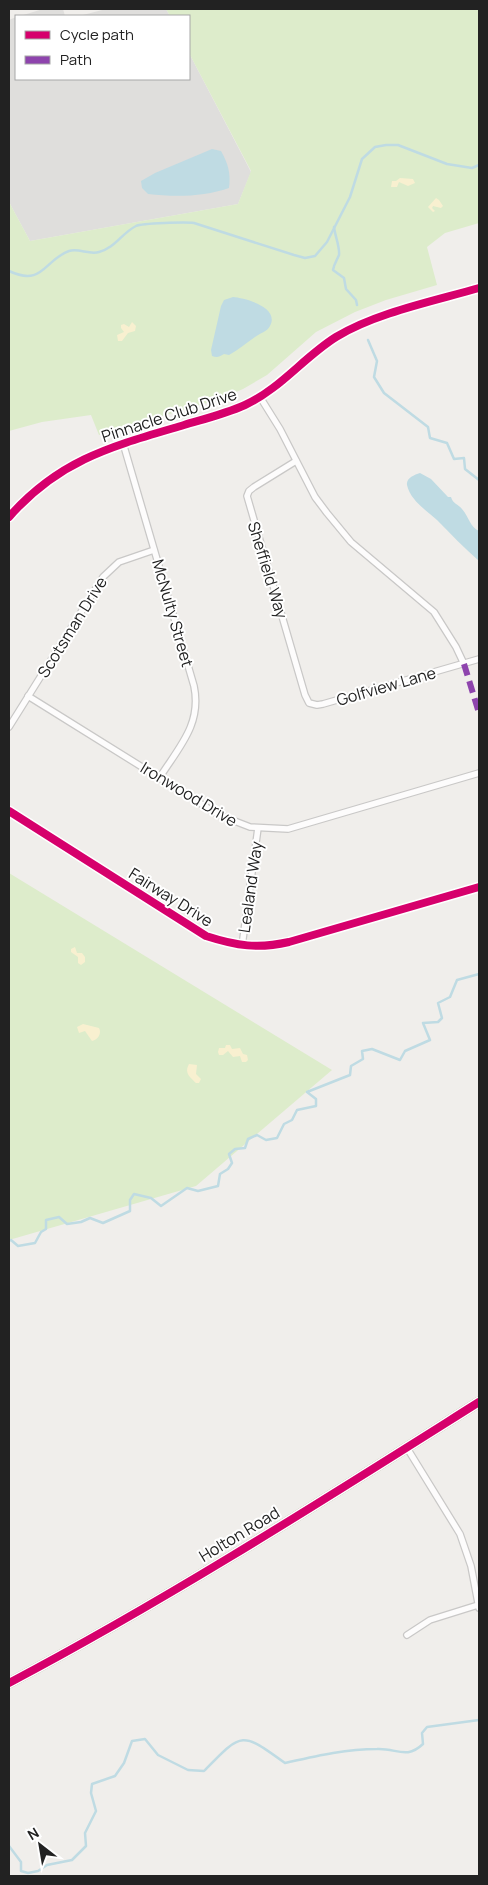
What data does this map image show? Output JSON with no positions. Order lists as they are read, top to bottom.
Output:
{
  "streets": {
    "street": [
      "Pinnacle Club Drive",
      "Sheffield Way",
      "McNulty Street",
      "Scotsman Drive",
      "Golfview Lane",
      "Ironwood Drive",
      "Lealand Way",
      "Fairway Drive",
      "Holton Road"
    ]
  },
  "crossings": [
    ["Pinnacle Club Drive", "McNulty Street"],
    ["Sheffield Way", "Golfview Lane"],
    ["McNulty Street", "Scotsman Drive"],
    ["McNulty Street", "Ironwood Drive"],
    ["Scotsman Drive", "Ironwood Drive"],
    ["Ironwood Drive", "Lealand Way"],
    ["Lealand Way", "Fairway Drive"]
  ],
  "legend": ["Cycle path", "Path"],
  "north": "top left"
}
